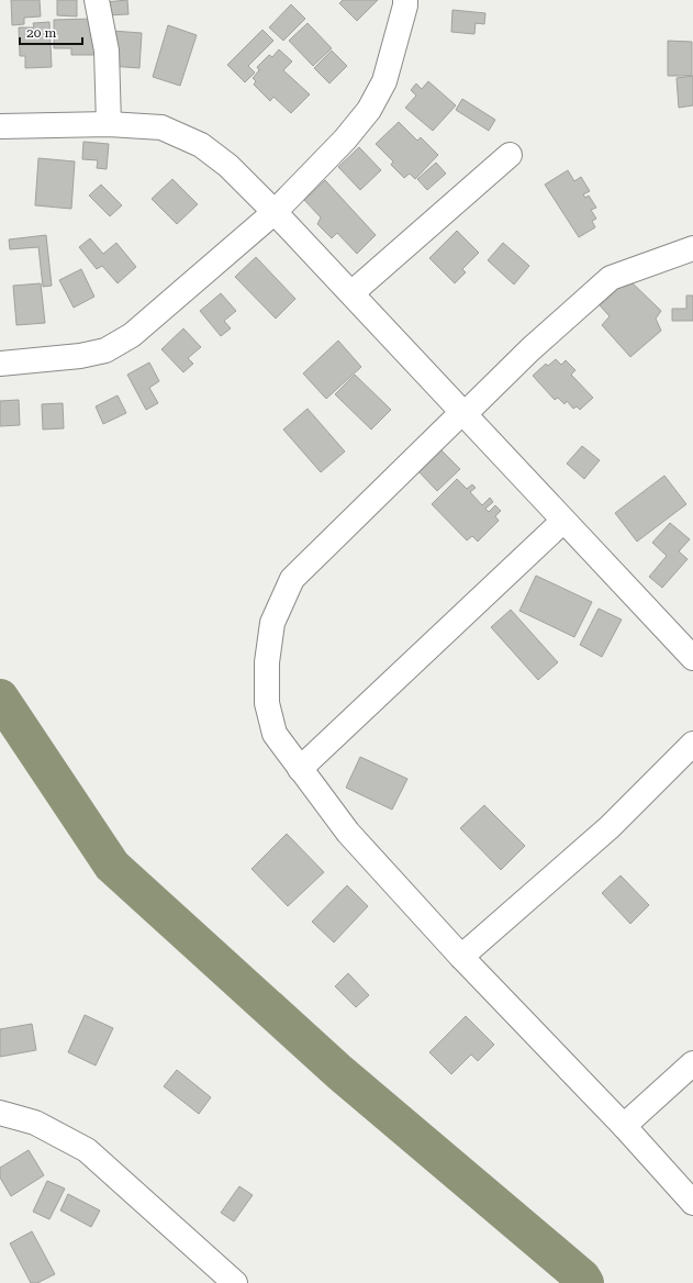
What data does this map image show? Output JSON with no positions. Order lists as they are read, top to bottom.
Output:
{
  "scale_bar": "20 m"
}
